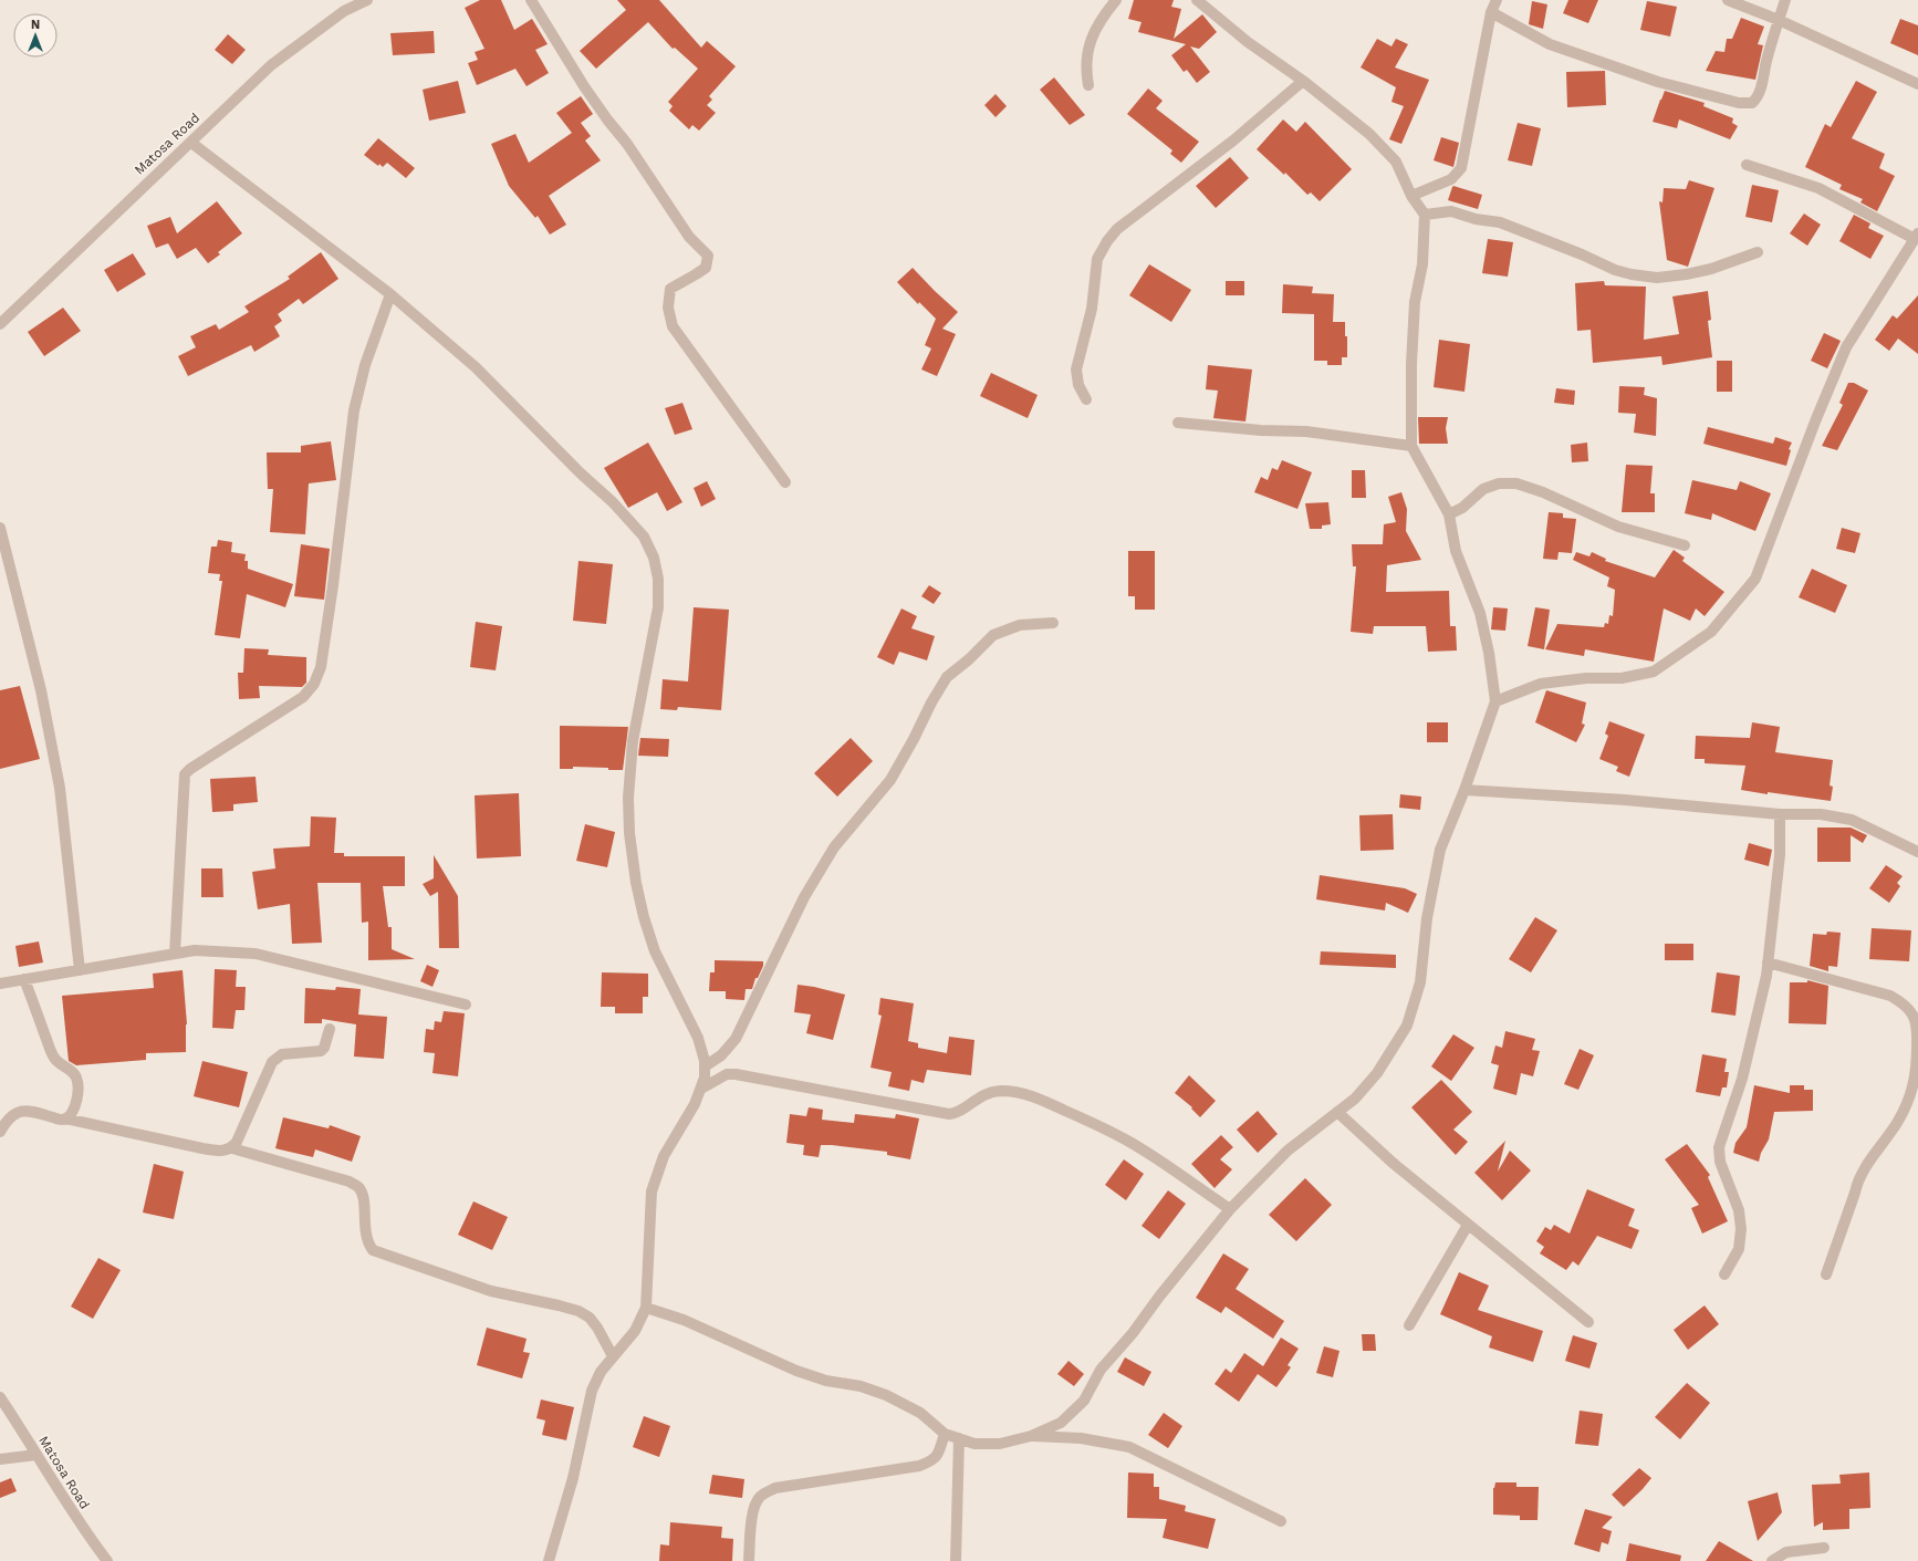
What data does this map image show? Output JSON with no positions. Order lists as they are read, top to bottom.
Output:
{
  "streets": {
    "street": ["Matosa Road"]
  },
  "north": "top"
}
